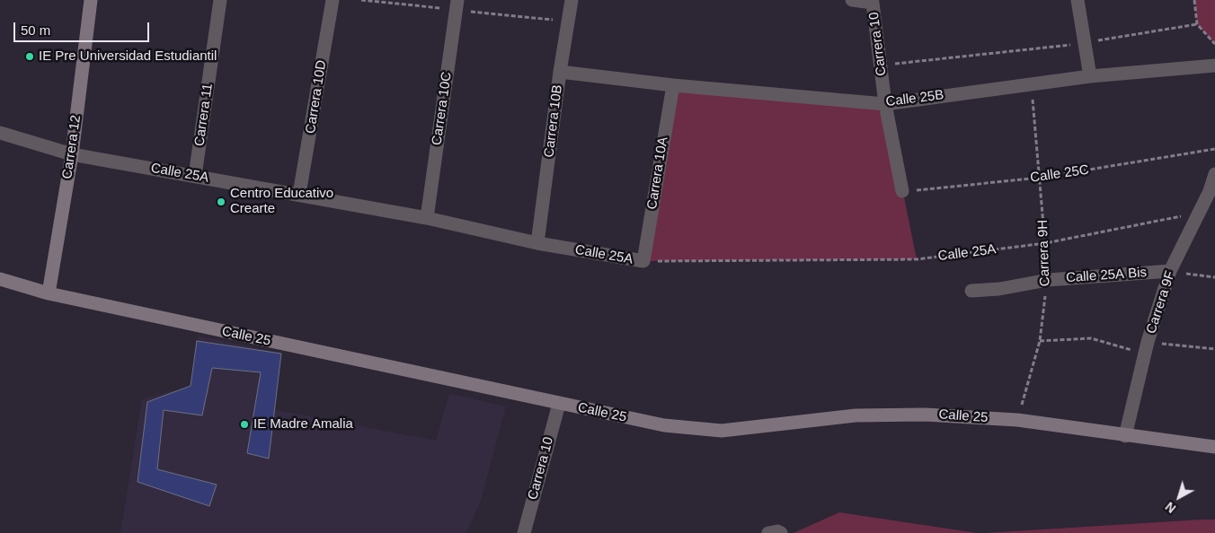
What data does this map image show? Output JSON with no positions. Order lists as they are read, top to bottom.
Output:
{
  "streets": {
    "street": [
      "Carrera 10",
      "Carrera 10D",
      "Calle 25B",
      "Carrera 10C",
      "Carrera 11",
      "Carrera 10B",
      "Carrera 12",
      "Calle 25A",
      "Carrera 10A",
      "Calle 25A Bis",
      "Carrera 9F",
      "Calle 25"
    ],
    "path": ["Calle 25C", "Carrera 9H"]
  },
  "crossings": [
    ["Carrera 10", "Calle 25B"],
    ["Carrera 10", "Calle 25C"],
    ["Carrera 10", "Calle 25"],
    ["Carrera 10D", "Calle 25A"],
    ["Calle 25B", "Carrera 10B"],
    ["Calle 25B", "Carrera 10A"],
    ["Calle 25B", "Carrera 9H"],
    ["Carrera 10C", "Calle 25A"],
    ["Carrera 11", "Calle 25A"],
    ["Carrera 10B", "Calle 25A"],
    ["Carrera 12", "Calle 25A"],
    ["Carrera 12", "Calle 25"],
    ["Calle 25A", "Carrera 10A"],
    ["Calle 25A", "Carrera 9H"],
    ["Calle 25A", "Carrera 9F"],
    ["Calle 25C", "Carrera 9H"],
    ["Carrera 9H", "Calle 25A Bis"],
    ["Carrera 9H", "Calle 25"],
    ["Calle 25A Bis", "Carrera 9F"],
    ["Carrera 9F", "Calle 25"]
  ],
  "places": ["IE Pre Universidad Estudiantil", "Centro Educativo Crearte", "IE Madre Amalia"],
  "scale_bar": "50 m",
  "north": "bottom left"
}
